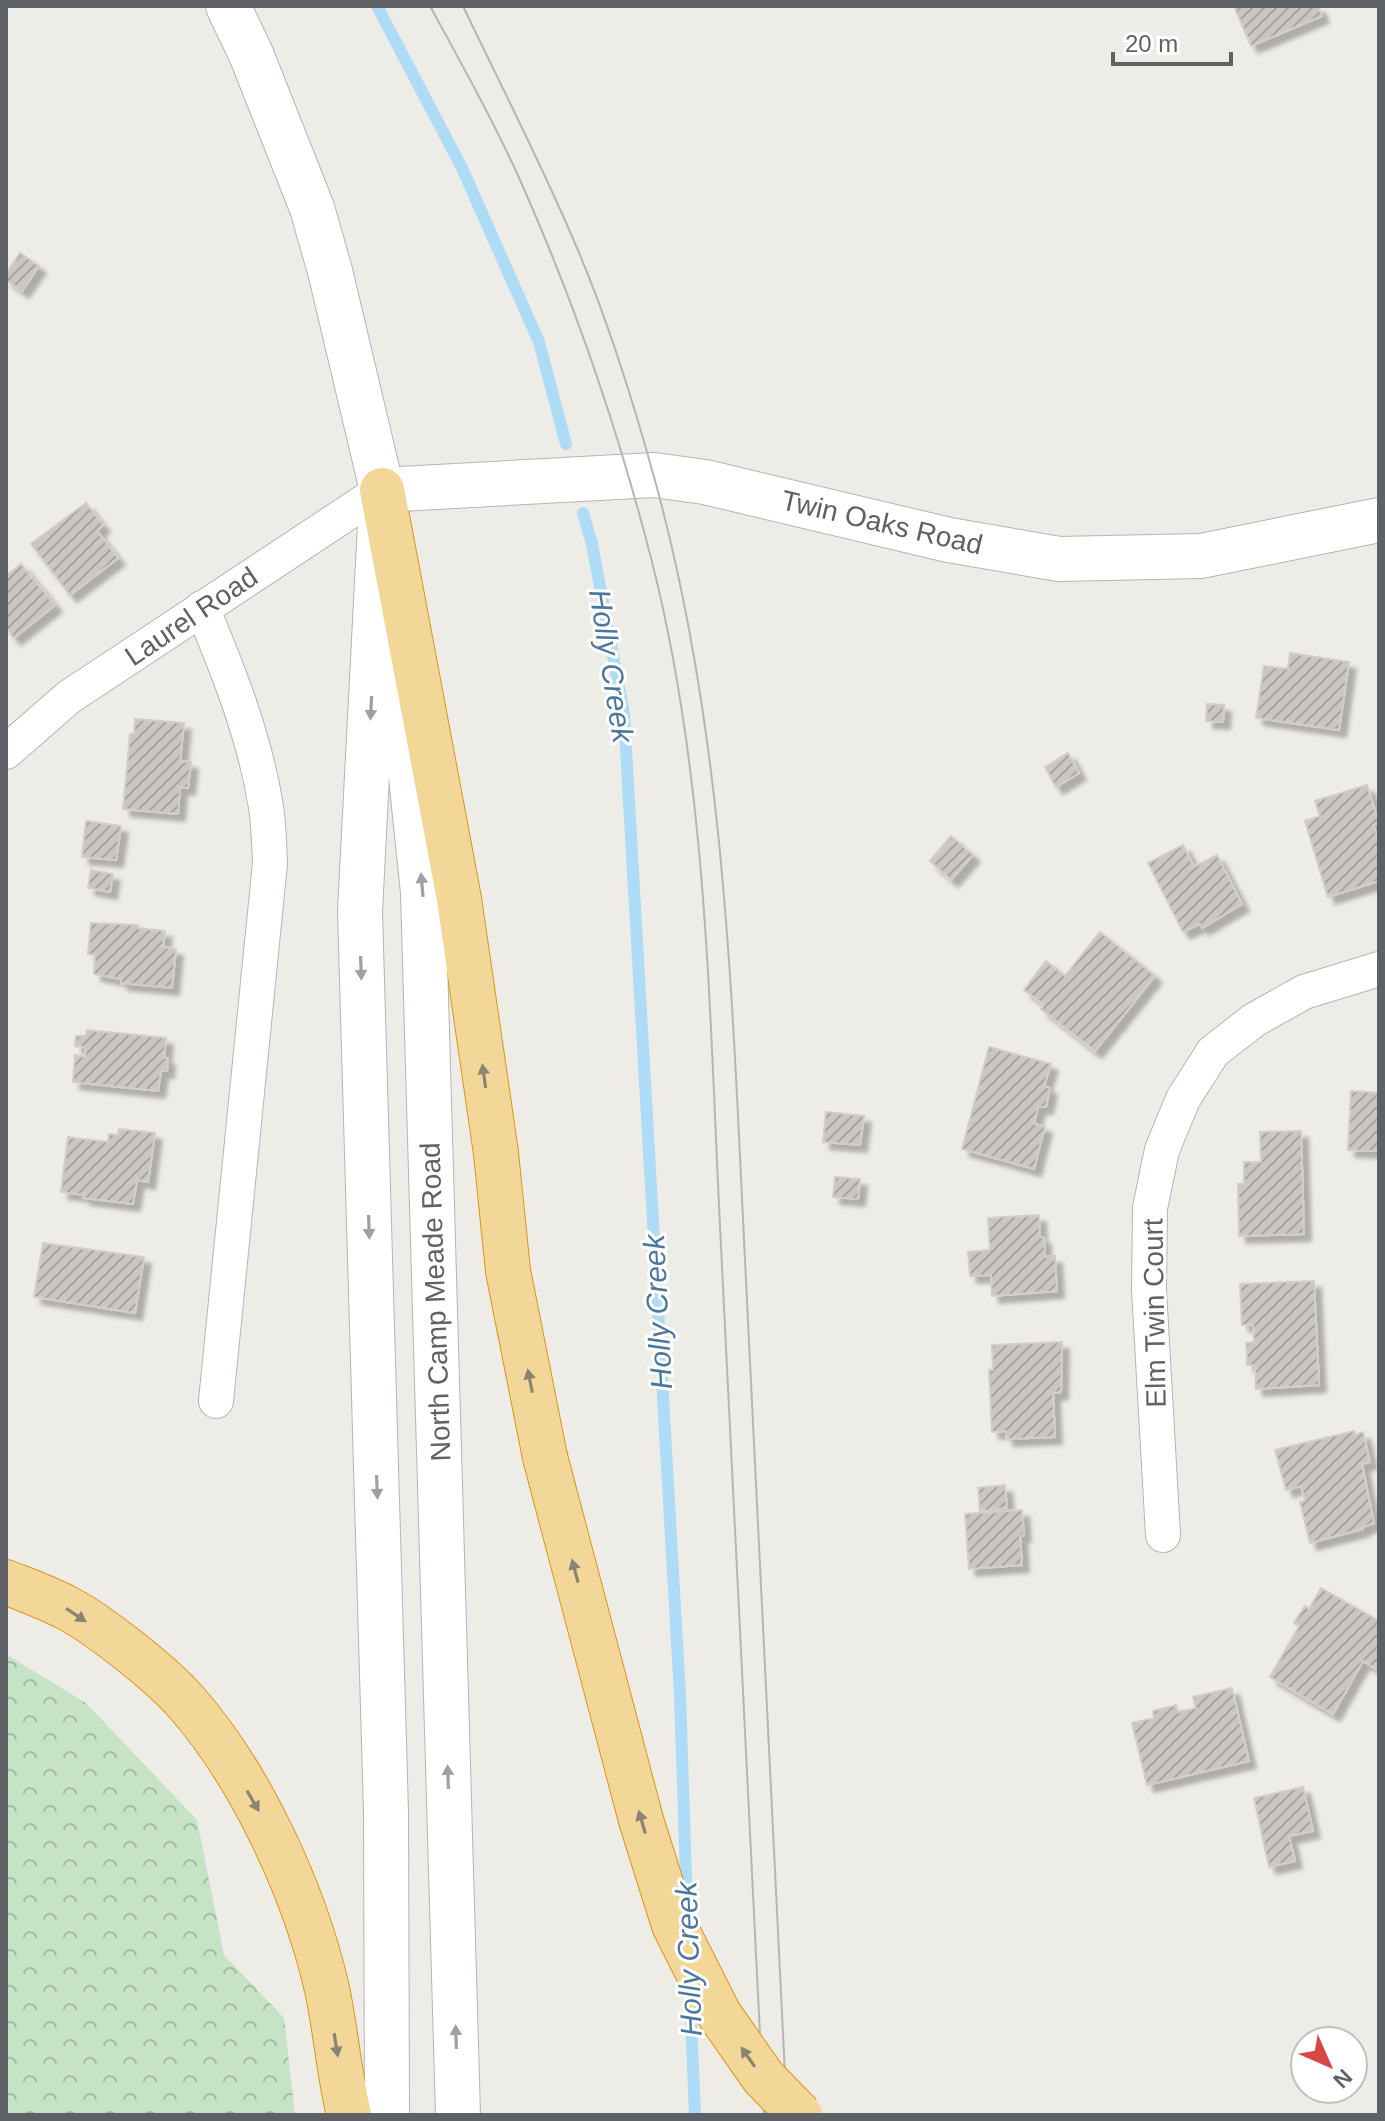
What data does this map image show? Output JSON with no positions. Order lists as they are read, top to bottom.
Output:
{
  "streets": {
    "main road": ["Twin Oaks Road", "North Camp Meade Road"],
    "street": ["Laurel Road", "Elm Twin Court"]
  },
  "crossings": [
    ["Twin Oaks Road", "Laurel Road"],
    ["Twin Oaks Road", "North Camp Meade Road"],
    ["Laurel Road", "North Camp Meade Road"]
  ],
  "water": ["Holly Creek"],
  "scale_bar": "20 m",
  "north": "bottom right"
}
